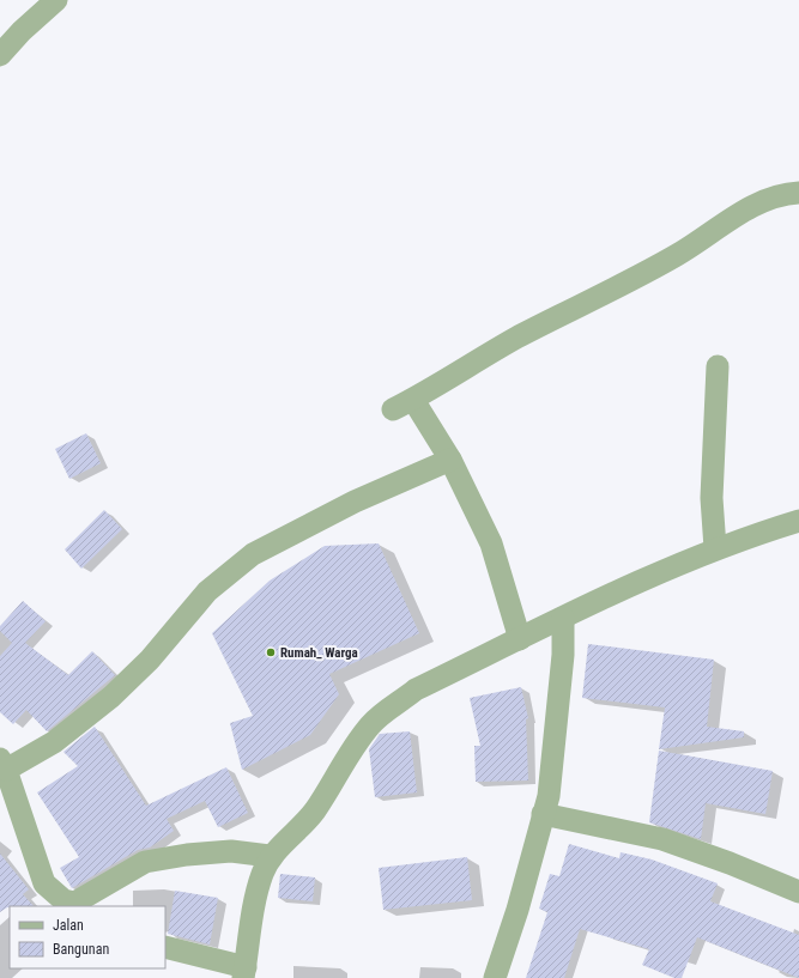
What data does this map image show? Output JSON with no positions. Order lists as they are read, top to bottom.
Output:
{
  "places": ["Rumah_ Warga"],
  "legend": ["Jalan", "Bangunan"]
}
